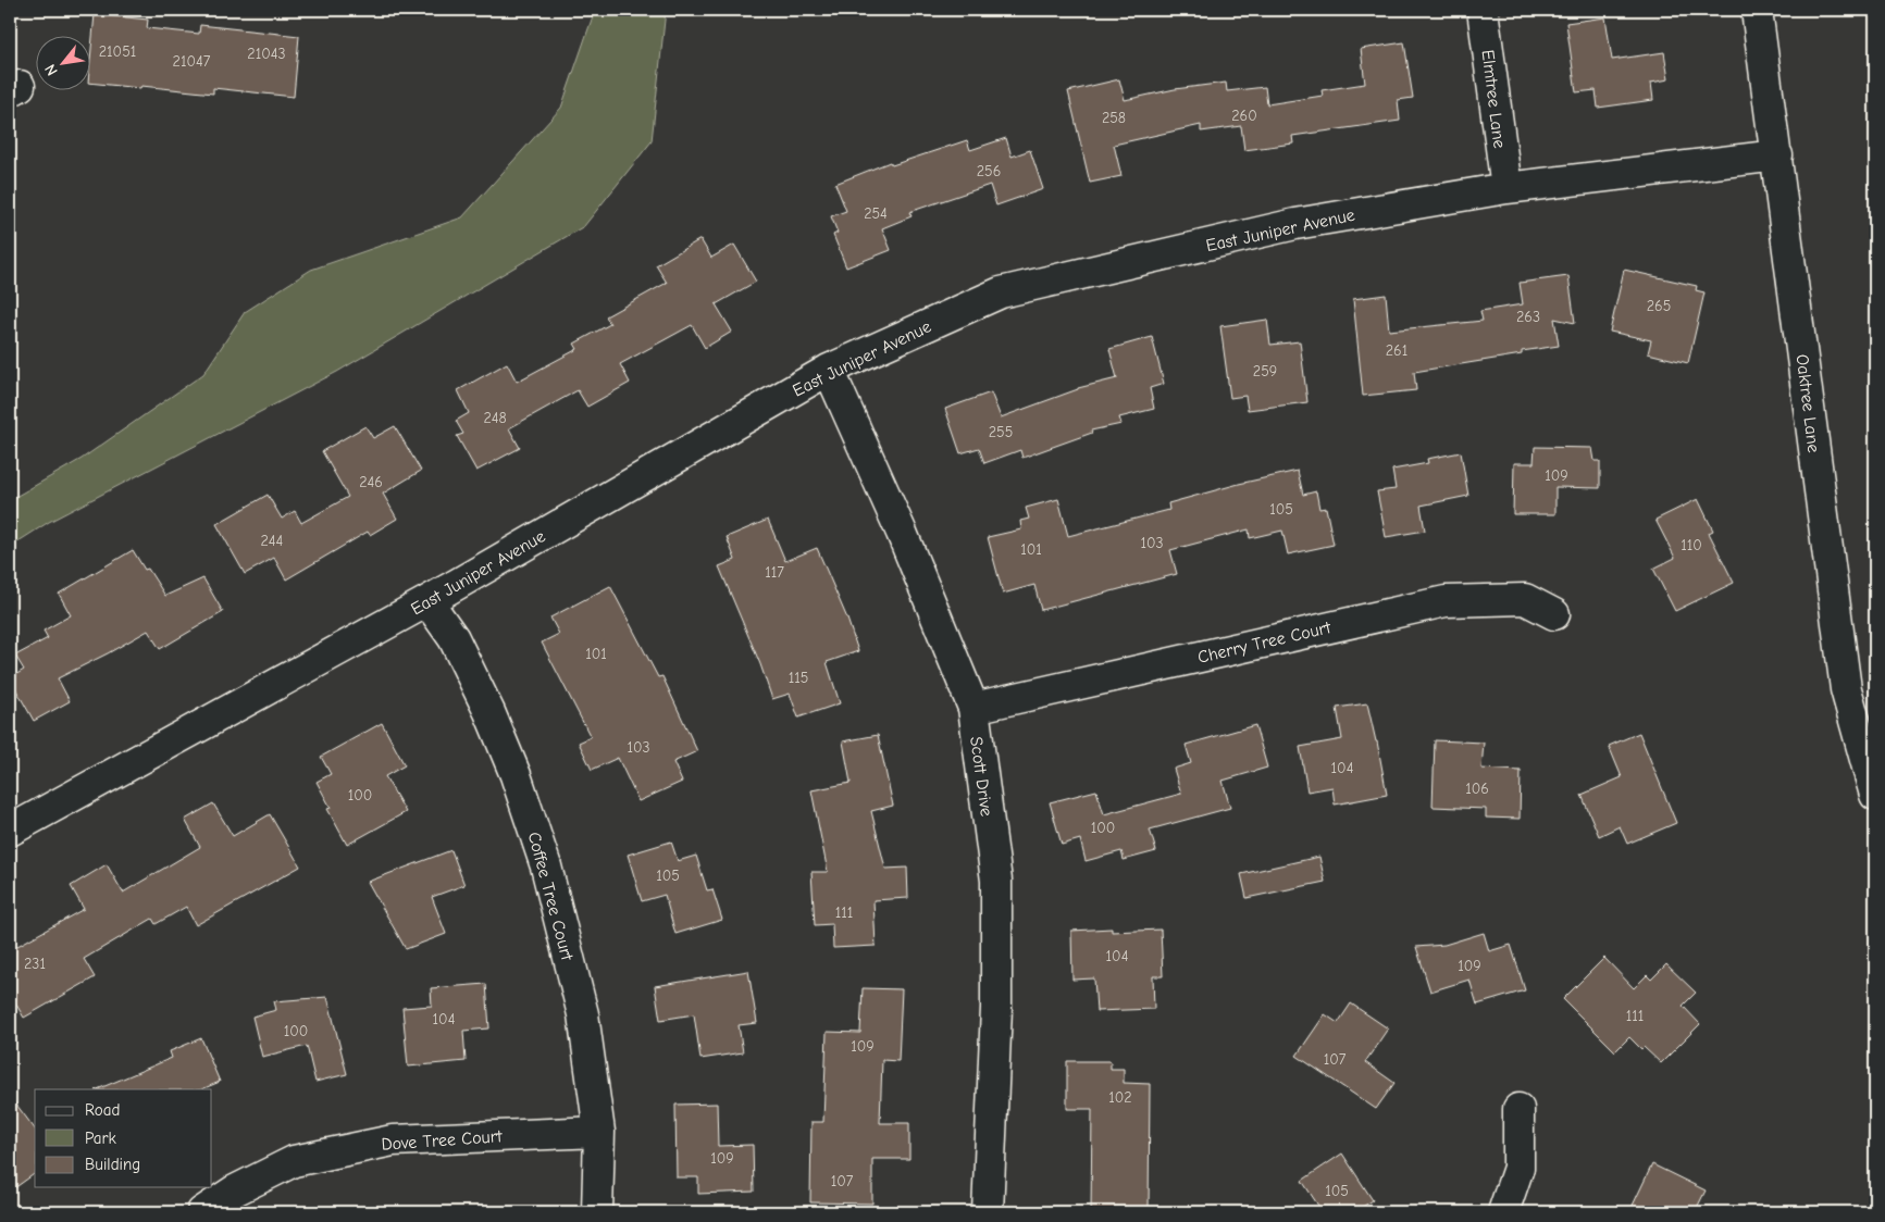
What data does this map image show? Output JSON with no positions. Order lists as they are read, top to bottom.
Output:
{
  "streets": {
    "street": [
      "Elmtree Lane",
      "East Juniper Avenue",
      "Oaktree Lane",
      "Cherry Tree Court",
      "Scott Drive",
      "Coffee Tree Court",
      "Dove Tree Court"
    ]
  },
  "crossings": [
    ["Elmtree Lane", "East Juniper Avenue"],
    ["East Juniper Avenue", "Oaktree Lane"],
    ["East Juniper Avenue", "Scott Drive"],
    ["East Juniper Avenue", "Coffee Tree Court"],
    ["Cherry Tree Court", "Scott Drive"],
    ["Coffee Tree Court", "Dove Tree Court"]
  ],
  "house_numbers": [
    "21051",
    "21043",
    "21047",
    "260",
    "258",
    "256",
    "254",
    "265",
    "263",
    "261",
    "259",
    "248",
    "255",
    "109",
    "246",
    "105",
    "244",
    "103",
    "110",
    "101",
    "117",
    "101",
    "115",
    "103",
    "104",
    "106",
    "100",
    "100",
    "105",
    "111",
    "104",
    "231",
    "109",
    "111",
    "104",
    "100",
    "109",
    "107",
    "102",
    "109",
    "107",
    "105"
  ],
  "legend": ["Road", "Park", "Building"],
  "north": "bottom left"
}
